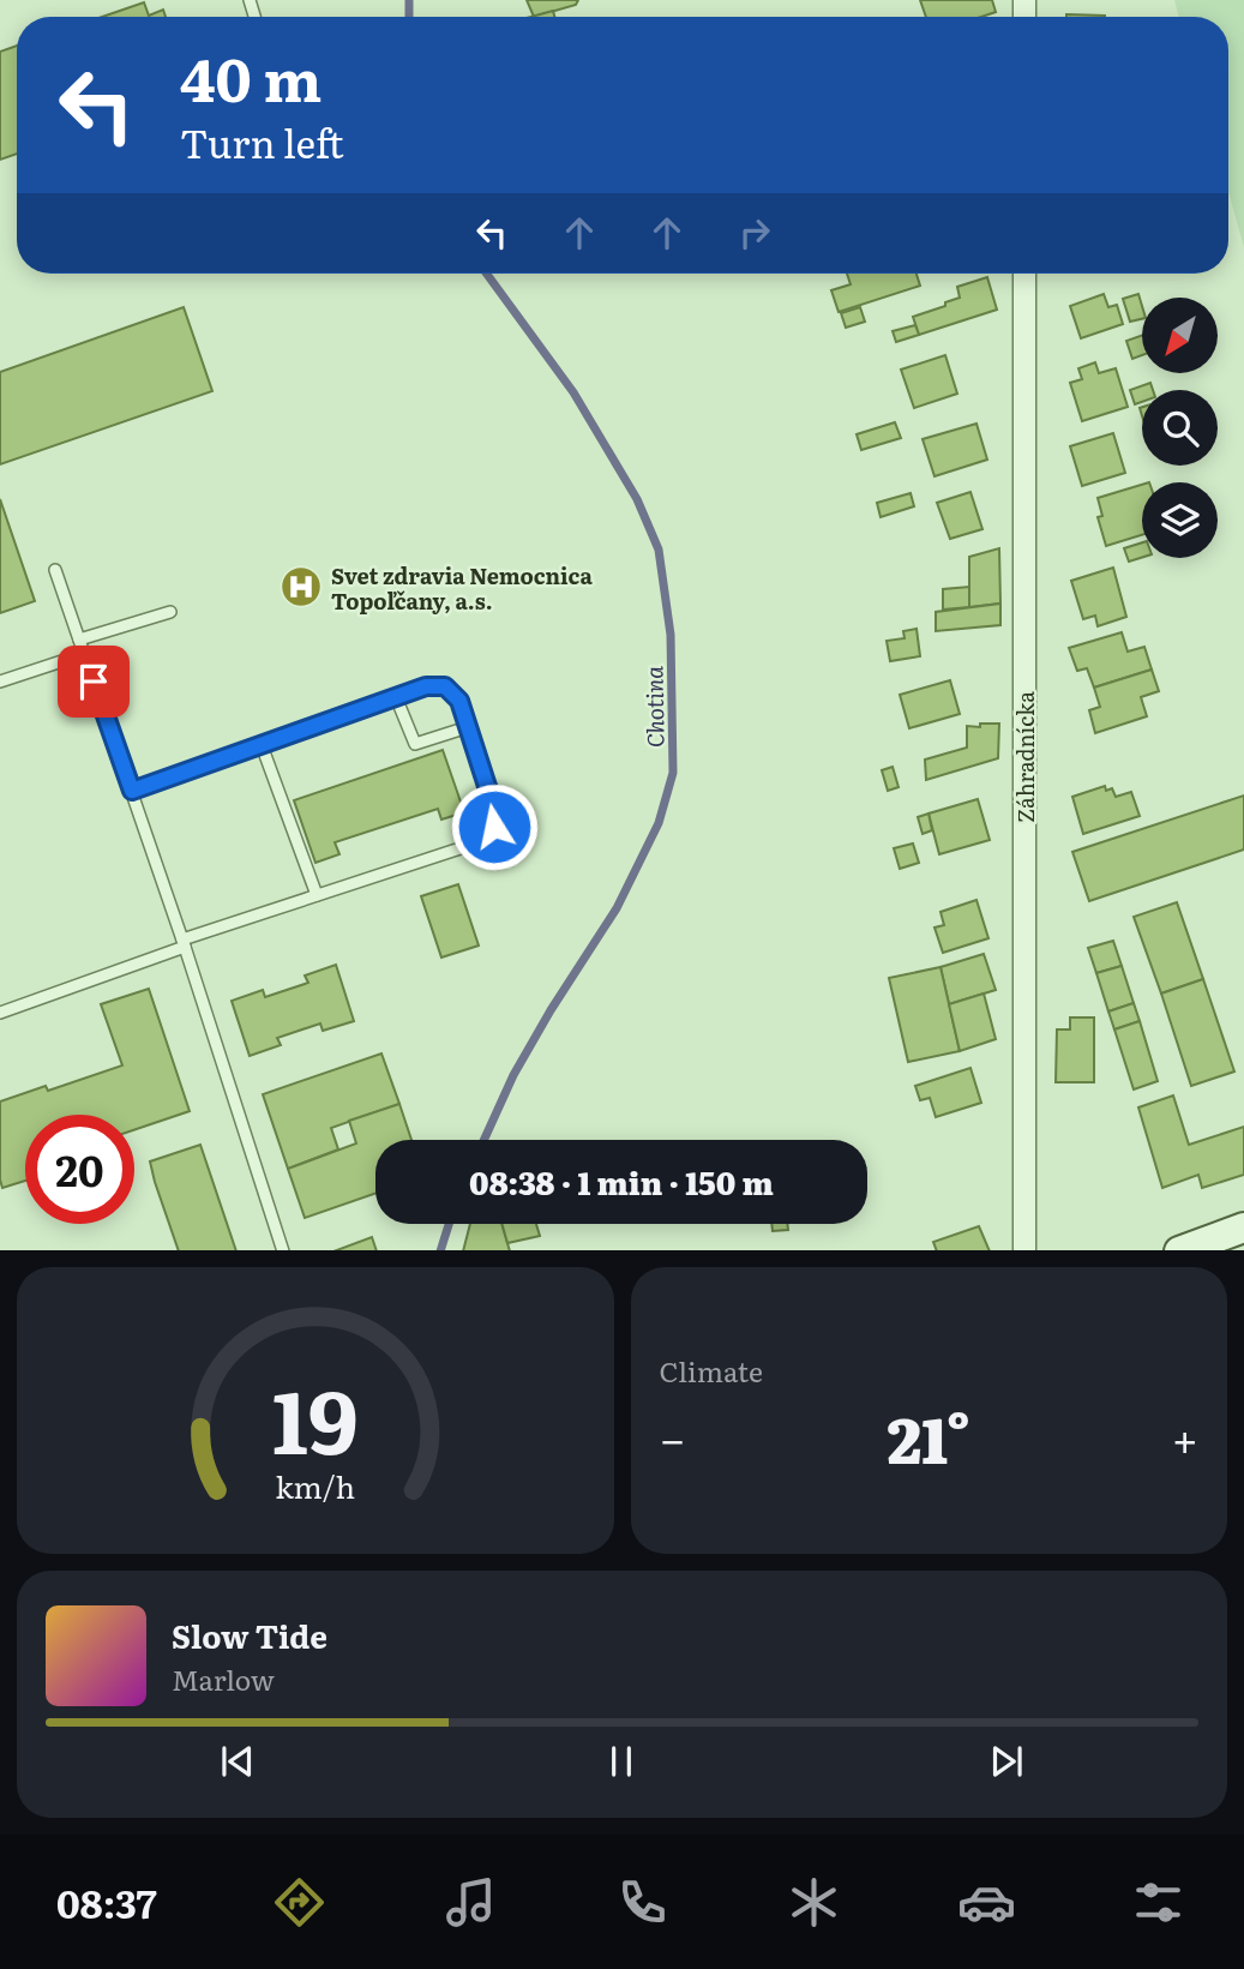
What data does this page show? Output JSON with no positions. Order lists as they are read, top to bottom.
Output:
{
  "streets": {
    "street": ["Záhradnícka"]
  },
  "water": ["Chotina"],
  "places": {
    "hospital": ["Svet zdravia Nemocnica Topoľčany, a.s."]
  },
  "north": "bottom left",
  "page": {
    "turn": ["40 m", "Turn left"],
    "limit": "20",
    "trip": "08:38 · 1 min · 150 m",
    "tile": "Climate",
    "heat": ["−", "21°", "+"],
    "song": ["Slow Tide", "Marlow"],
    "tabs": "08:37",
    "gauge": ["19", "km/h"]
  }
}
